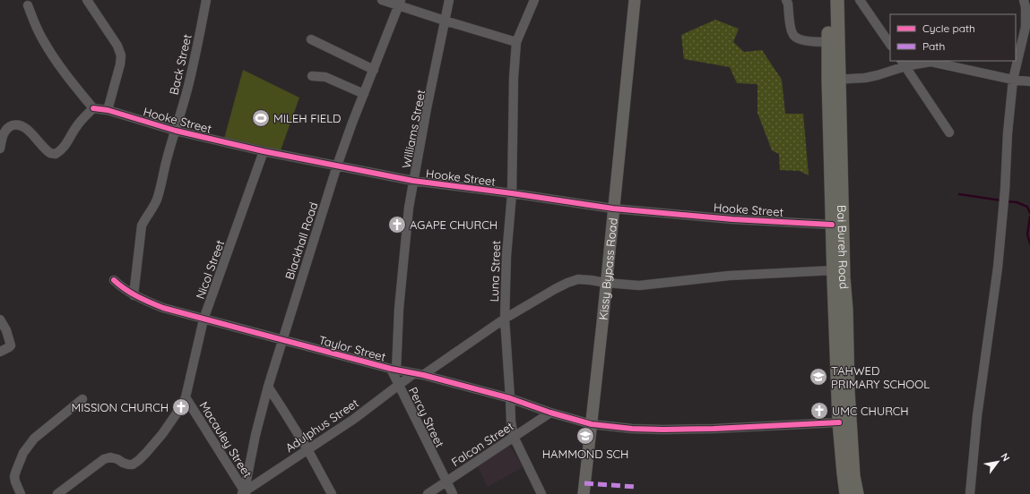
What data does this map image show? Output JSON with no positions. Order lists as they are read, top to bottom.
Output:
{
  "streets": {
    "highway": ["Bai Bureh Road"],
    "main road": ["Kissy Bypass Road"],
    "street": [
      "Back Street",
      "Hooke Street",
      "Williams Street",
      "Blackhall Road",
      "Nicol Street",
      "Luna Street",
      "Taylor Street",
      "Percy Street",
      "Adulphus Street",
      "Macauley Street",
      "Falcon Street"
    ]
  },
  "crossings": [
    ["Back Street", "Hooke Street"],
    ["Back Street", "Taylor Street"],
    ["Hooke Street", "Williams Street"],
    ["Hooke Street", "Blackhall Road"],
    ["Hooke Street", "Kissy Bypass Road"],
    ["Hooke Street", "Nicol Street"],
    ["Hooke Street", "Luna Street"],
    ["Williams Street", "Taylor Street"],
    ["Williams Street", "Percy Street"],
    ["Blackhall Road", "Taylor Street"],
    ["Blackhall Road", "Adulphus Street"],
    ["Blackhall Road", "Macauley Street"],
    ["Kissy Bypass Road", "Taylor Street"],
    ["Kissy Bypass Road", "Adulphus Street"],
    ["Nicol Street", "Taylor Street"],
    ["Nicol Street", "Macauley Street"],
    ["Luna Street", "Taylor Street"],
    ["Luna Street", "Adulphus Street"],
    ["Luna Street", "Falcon Street"],
    ["Taylor Street", "Percy Street"],
    ["Taylor Street", "Adulphus Street"],
    ["Taylor Street", "Falcon Street"],
    ["Percy Street", "Adulphus Street"],
    ["Percy Street", "Falcon Street"],
    ["Adulphus Street", "Macauley Street"]
  ],
  "places": {
    "sports": ["MILEH FIELD"],
    "church": ["AGAPE CHURCH", "MISSION CHURCH", "UMC CHURCH"],
    "school or university": ["TAHWED PRIMARY SCHOOL", "HAMMOND SCH"]
  },
  "legend": ["Cycle path", "Path"],
  "north": "top right"
}
